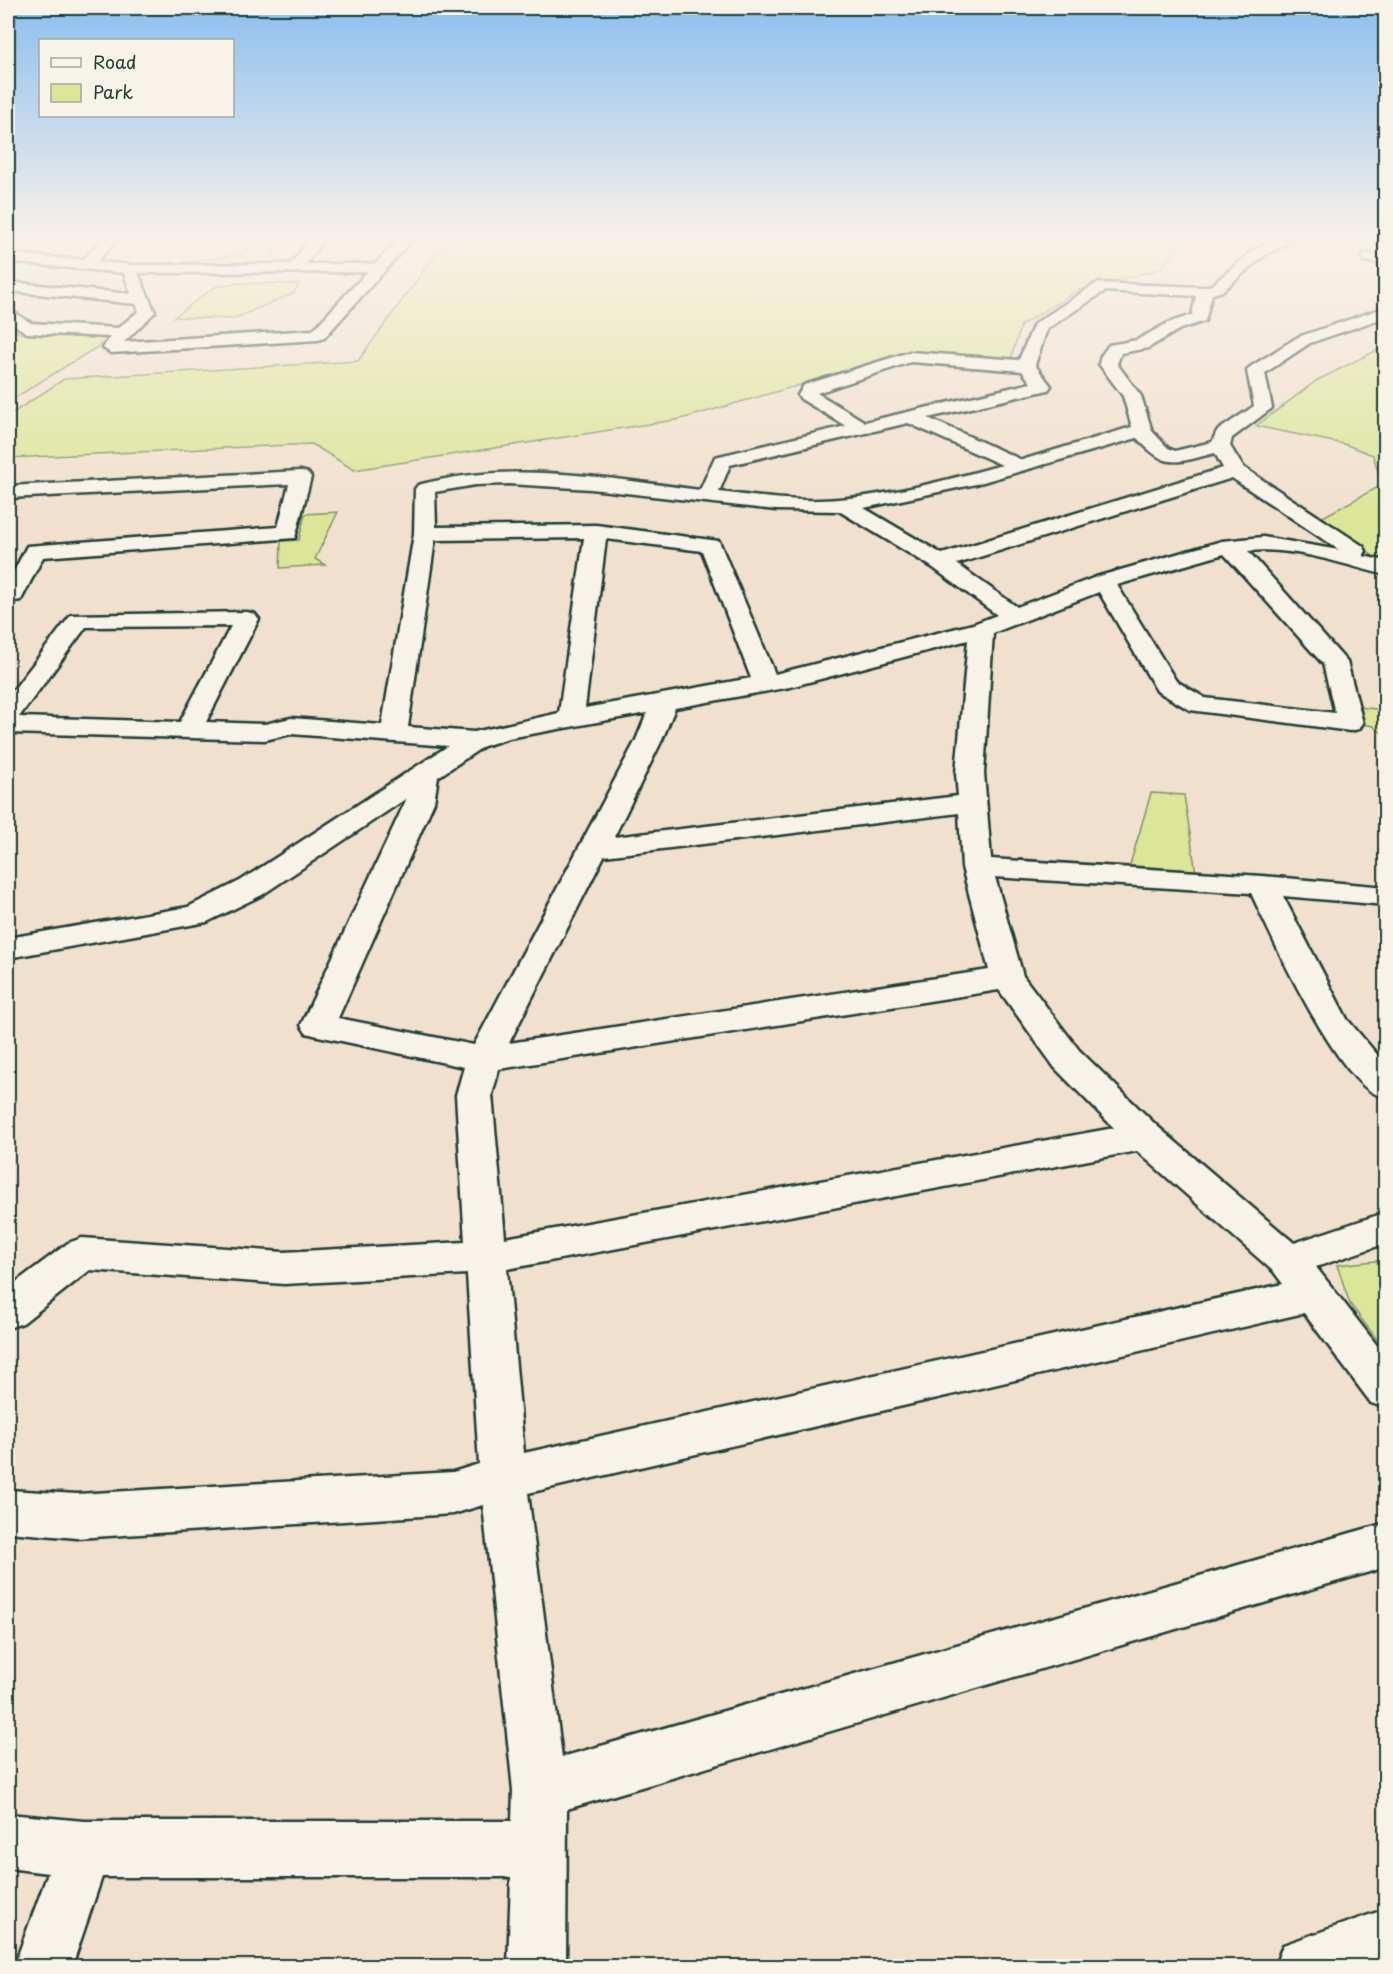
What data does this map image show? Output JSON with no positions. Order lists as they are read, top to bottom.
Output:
{
  "legend": ["Road", "Park"]
}
